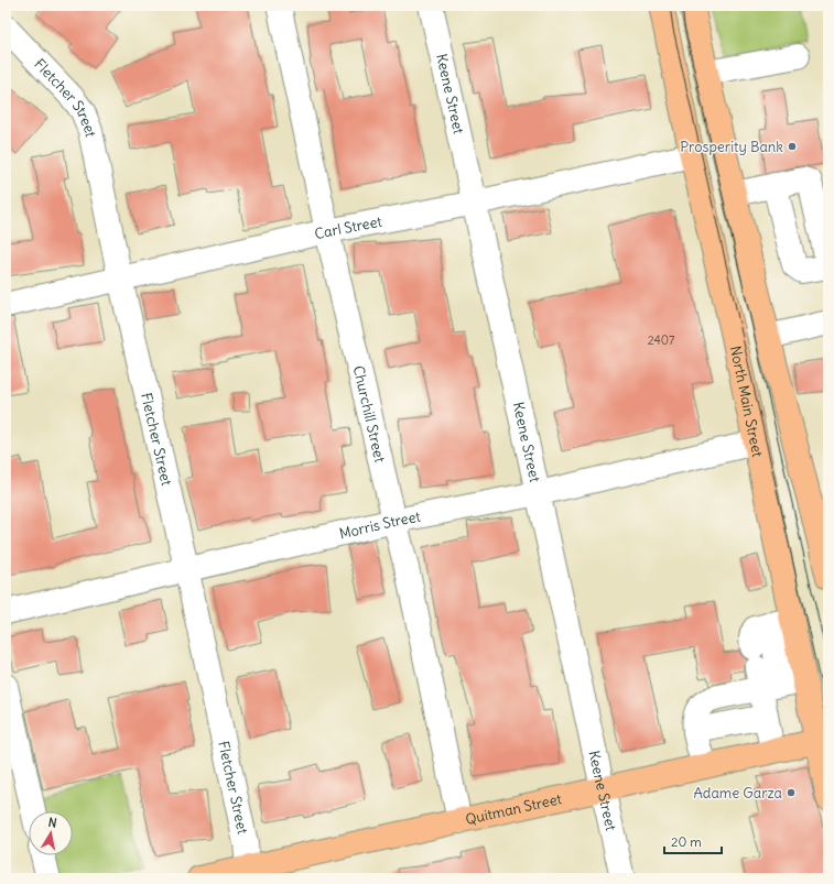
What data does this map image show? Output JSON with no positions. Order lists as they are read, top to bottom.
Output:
{
  "streets": {
    "main road": ["North Main Street", "Quitman Street"],
    "street": [
      "Keene Street",
      "Fletcher Street",
      "Carl Street",
      "Churchill Street",
      "Morris Street"
    ]
  },
  "crossings": [
    ["Keene Street", "Carl Street"],
    ["Keene Street", "Morris Street"],
    ["Keene Street", "Quitman Street"],
    ["Fletcher Street", "Carl Street"],
    ["Fletcher Street", "Morris Street"],
    ["Fletcher Street", "Quitman Street"],
    ["Carl Street", "North Main Street"],
    ["Carl Street", "Churchill Street"],
    ["North Main Street", "Morris Street"],
    ["North Main Street", "Quitman Street"],
    ["Churchill Street", "Morris Street"],
    ["Churchill Street", "Quitman Street"]
  ],
  "places": ["Prosperity Bank", "Adame Garza"],
  "house_numbers": ["2407"],
  "scale_bar": "20 m",
  "north": "top"
}
